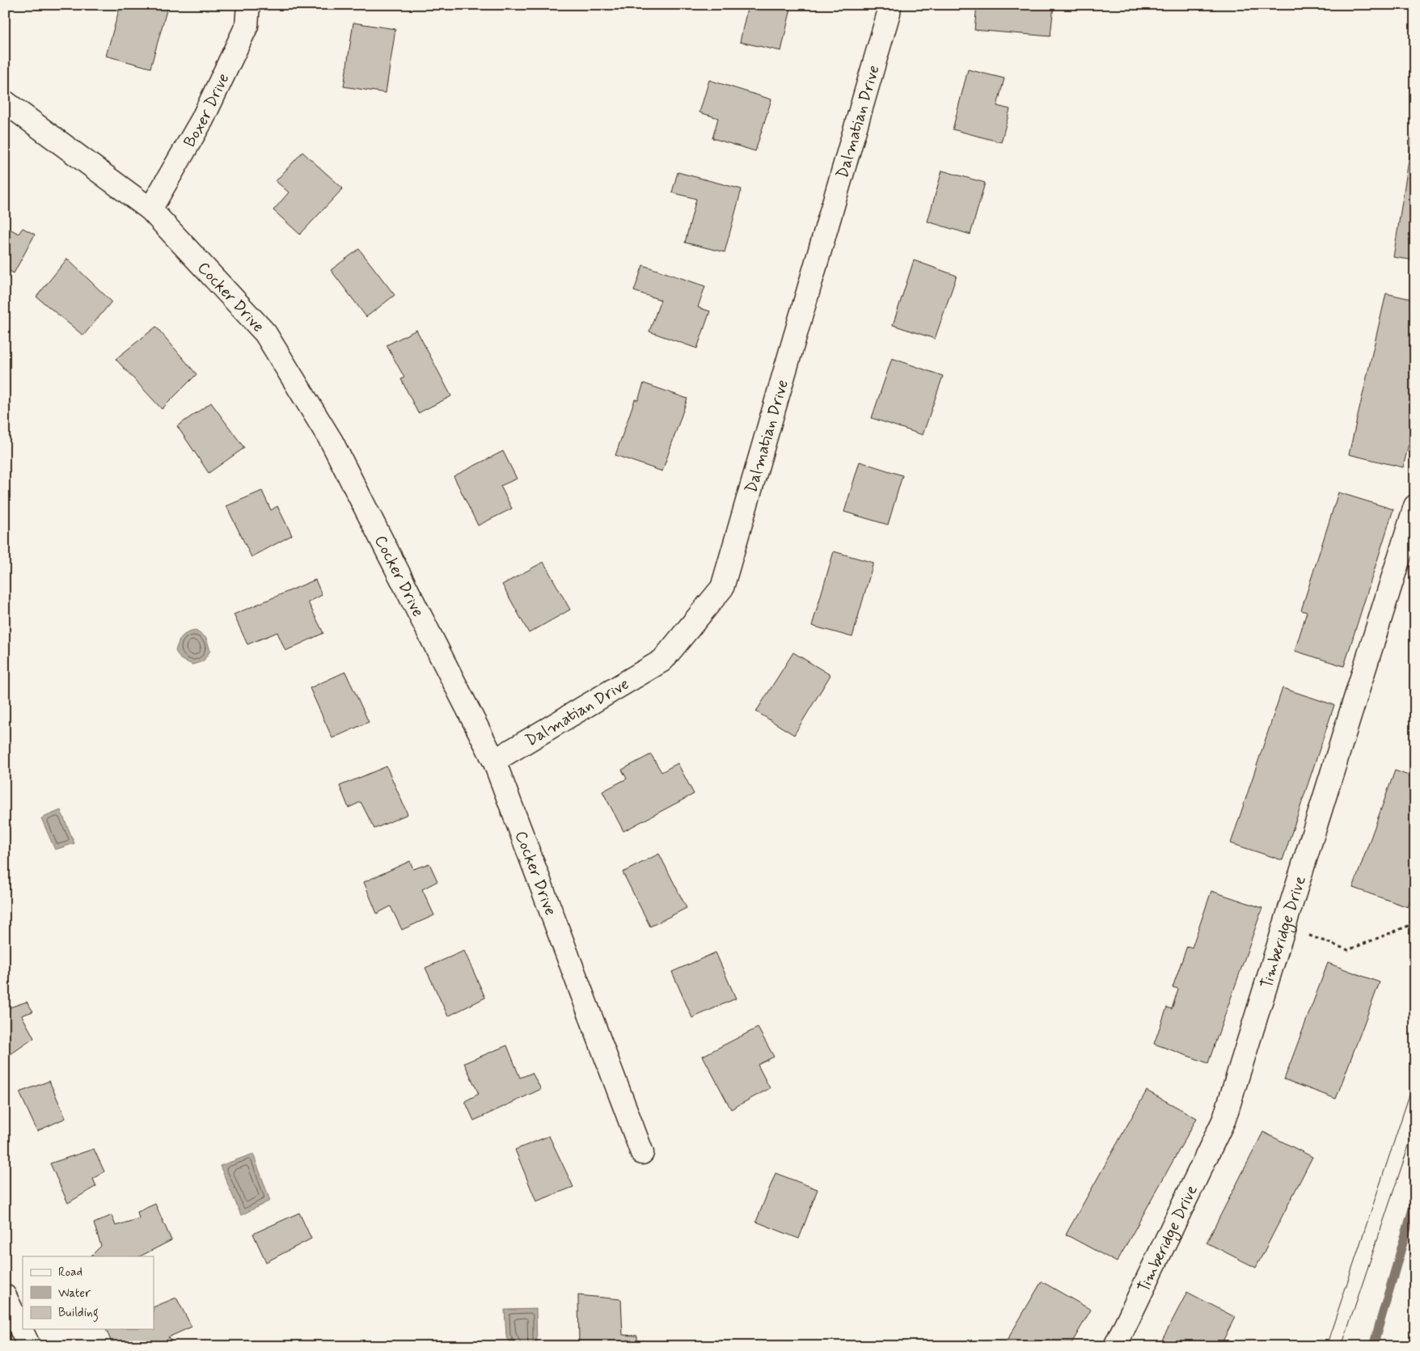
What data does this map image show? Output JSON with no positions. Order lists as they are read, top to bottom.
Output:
{
  "streets": {
    "street": [
      "Boxer Drive",
      "Dalmatian Drive",
      "Cocker Drive",
      "Timberidge Drive"
    ]
  },
  "crossings": [
    ["Boxer Drive", "Cocker Drive"],
    ["Dalmatian Drive", "Cocker Drive"]
  ],
  "legend": ["Road", "Water", "Building"]
}
